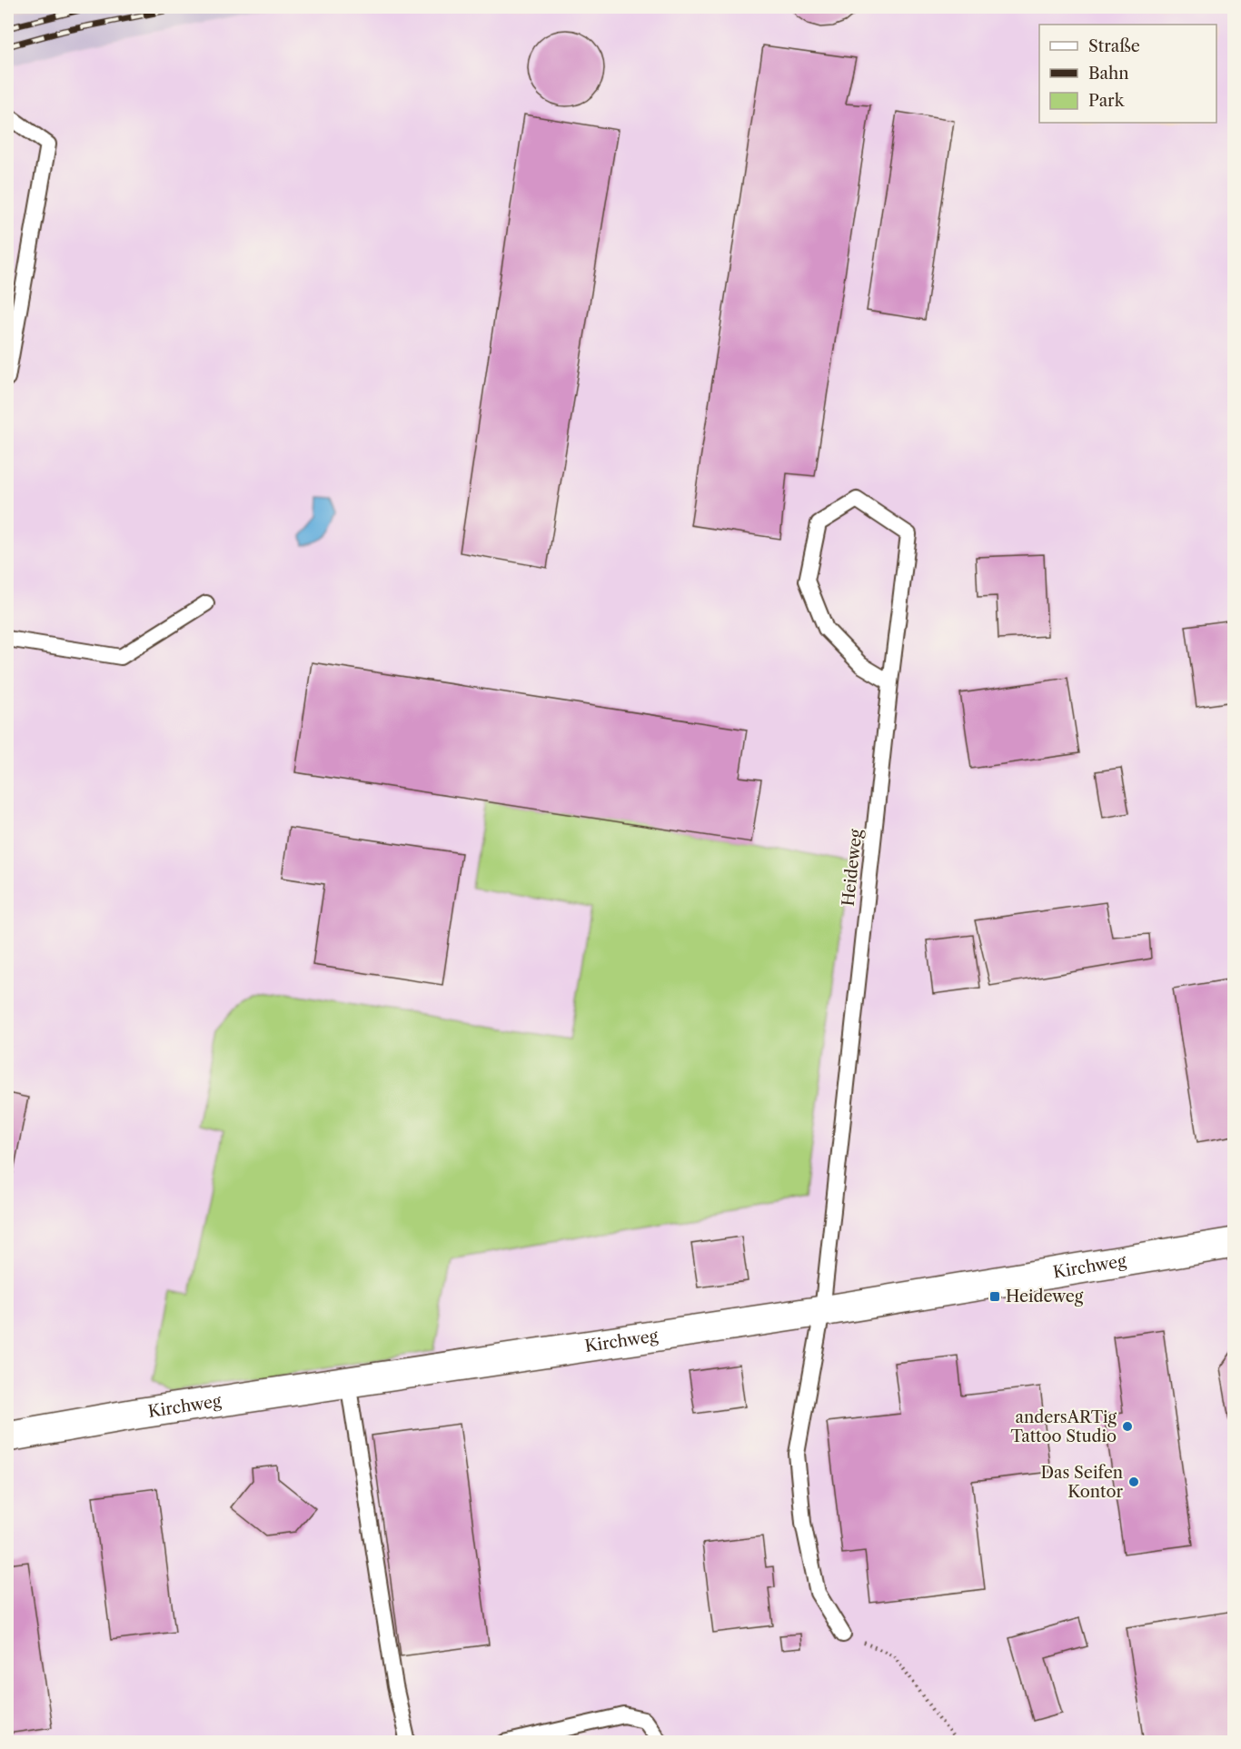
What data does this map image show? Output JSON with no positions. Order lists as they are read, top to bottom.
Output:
{
  "streets": {
    "street": ["Kirchweg"],
    "lane": ["Heideweg"]
  },
  "crossings": [
    ["Heideweg", "Kirchweg"]
  ],
  "places": {
    "transit": ["Heideweg"],
    "other": ["andersARTig Tattoo Studio", "Das Seifen Kontor"]
  },
  "legend": ["Straße", "Bahn", "Park"]
}
